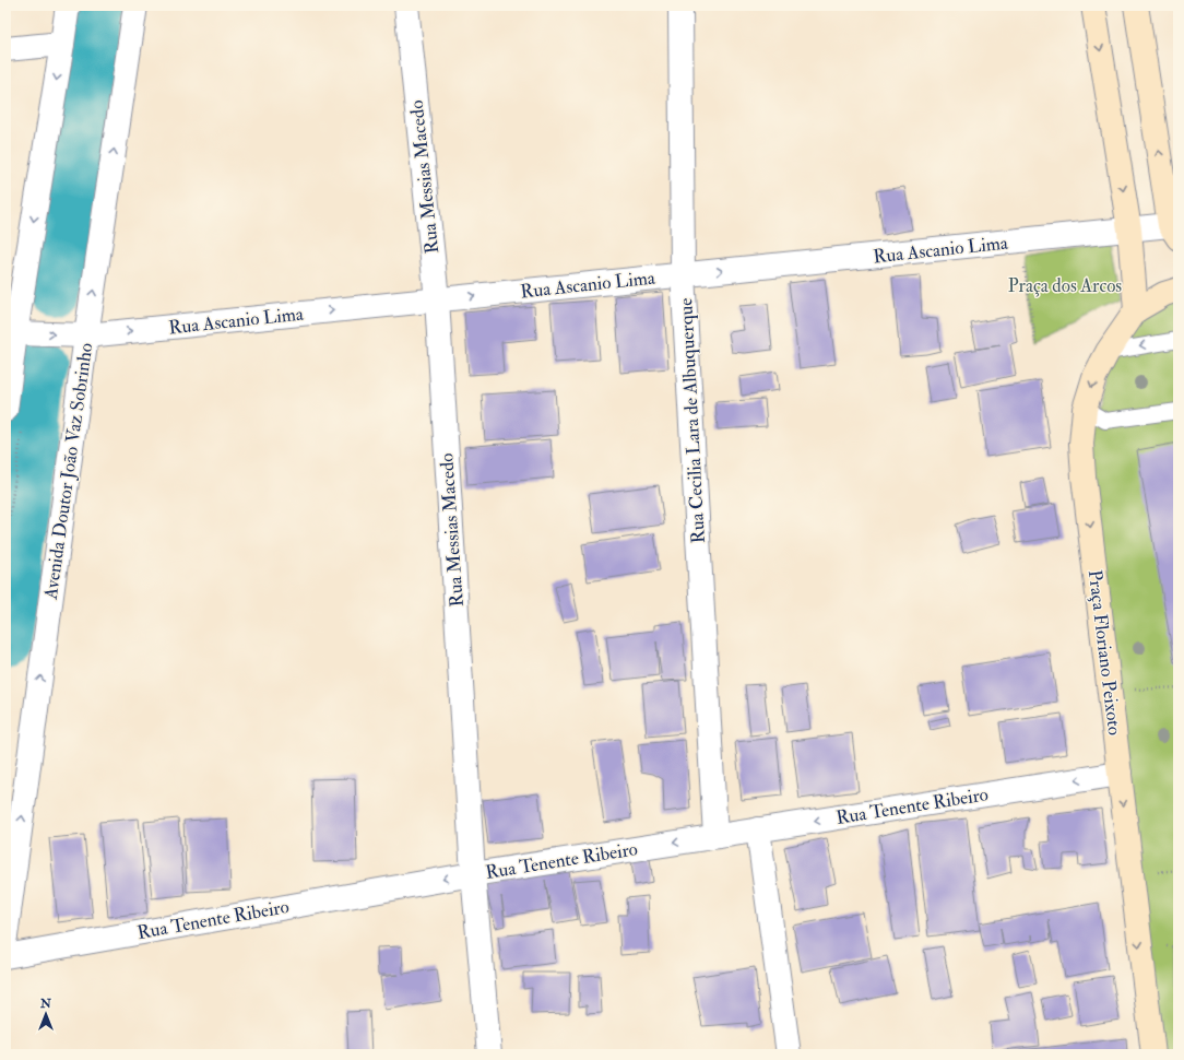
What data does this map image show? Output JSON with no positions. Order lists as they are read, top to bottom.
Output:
{
  "streets": {
    "main road": ["Praça Floriano Peixoto"],
    "street": [
      "Rua Messias Macedo",
      "Rua Ascanio Lima",
      "Rua Cecilia Lara de Albuquerque",
      "Avenida Doutor João Vaz Sobrinho",
      "Rua Tenente Ribeiro"
    ]
  },
  "crossings": [
    ["Rua Messias Macedo", "Rua Ascanio Lima"],
    ["Rua Messias Macedo", "Rua Tenente Ribeiro"],
    ["Rua Ascanio Lima", "Rua Cecilia Lara de Albuquerque"],
    ["Rua Ascanio Lima", "Avenida Doutor João Vaz Sobrinho"],
    ["Rua Cecilia Lara de Albuquerque", "Rua Tenente Ribeiro"],
    ["Praça Floriano Peixoto", "Rua Tenente Ribeiro"]
  ],
  "one_way": ["Rua Ascanio Lima", "Praça Floriano Peixoto", "Rua Tenente Ribeiro"],
  "parks": ["Praça dos Arcos"],
  "north": "top"
}
